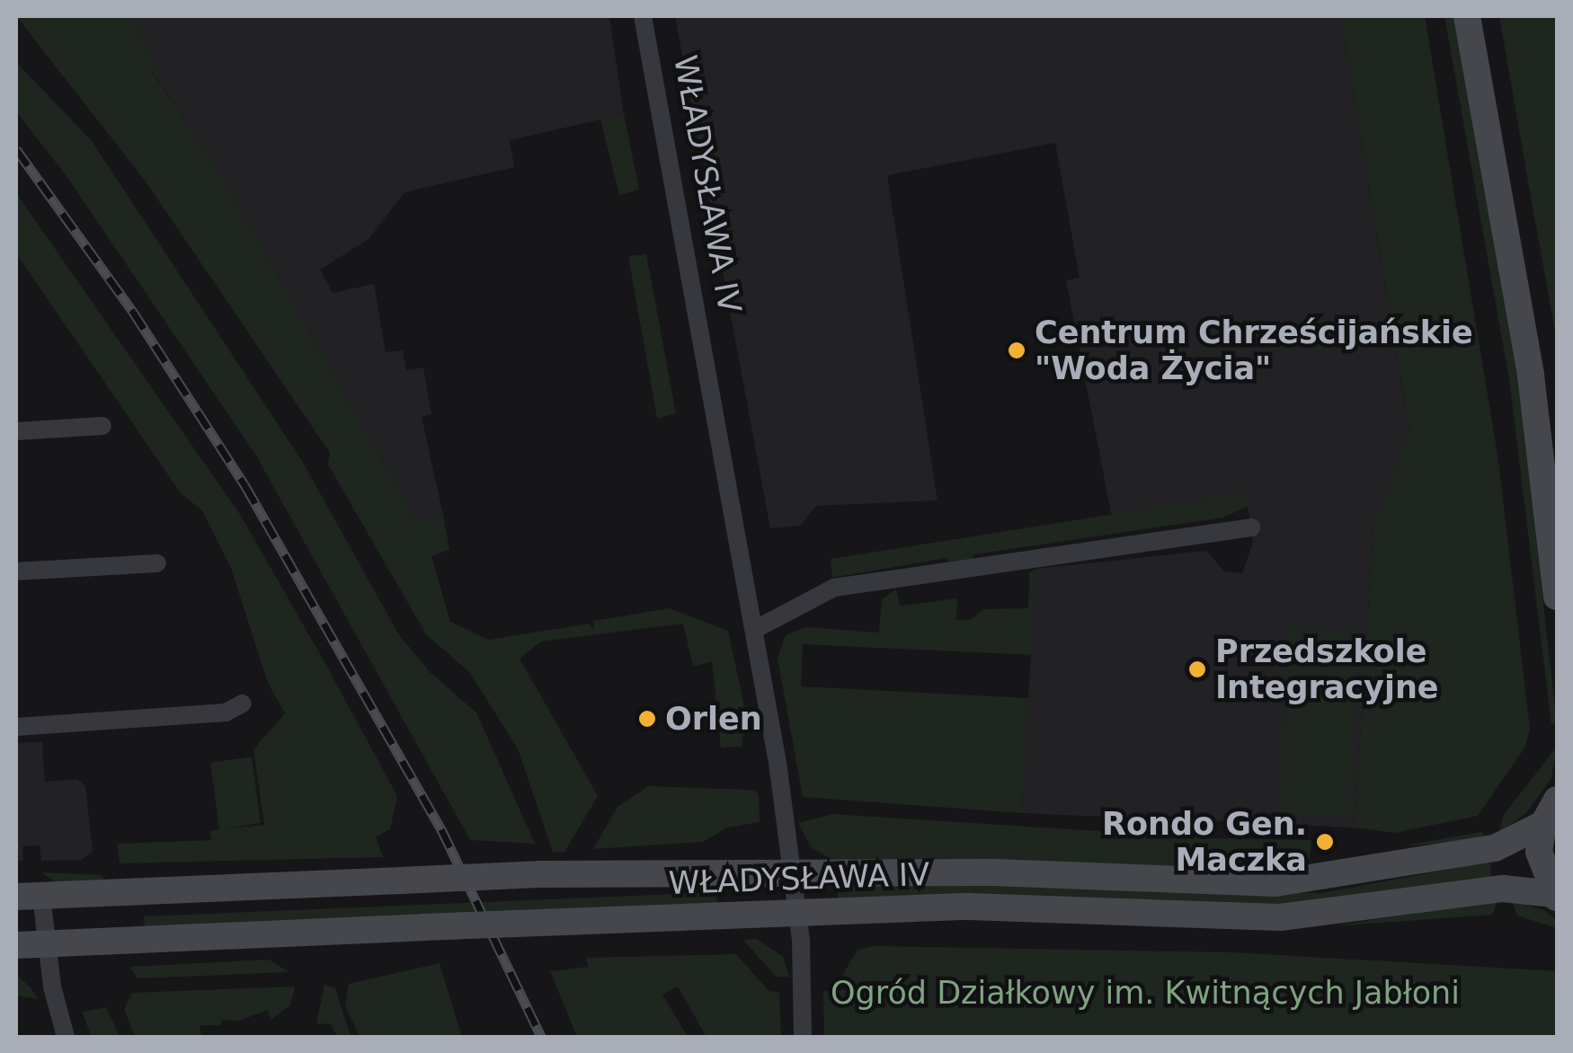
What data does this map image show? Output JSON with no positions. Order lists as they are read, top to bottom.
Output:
{
  "streets": {
    "main road": ["WŁADYSŁAWA IV"]
  },
  "parks": ["Ogród Działkowy im. Kwitnących Jabłoni"],
  "places": [
    "Centrum Chrześcijańskie \"Woda Życia\"",
    "Przedszkole Integracyjne",
    "Orlen",
    "Rondo Gen. Maczka"
  ]
}
